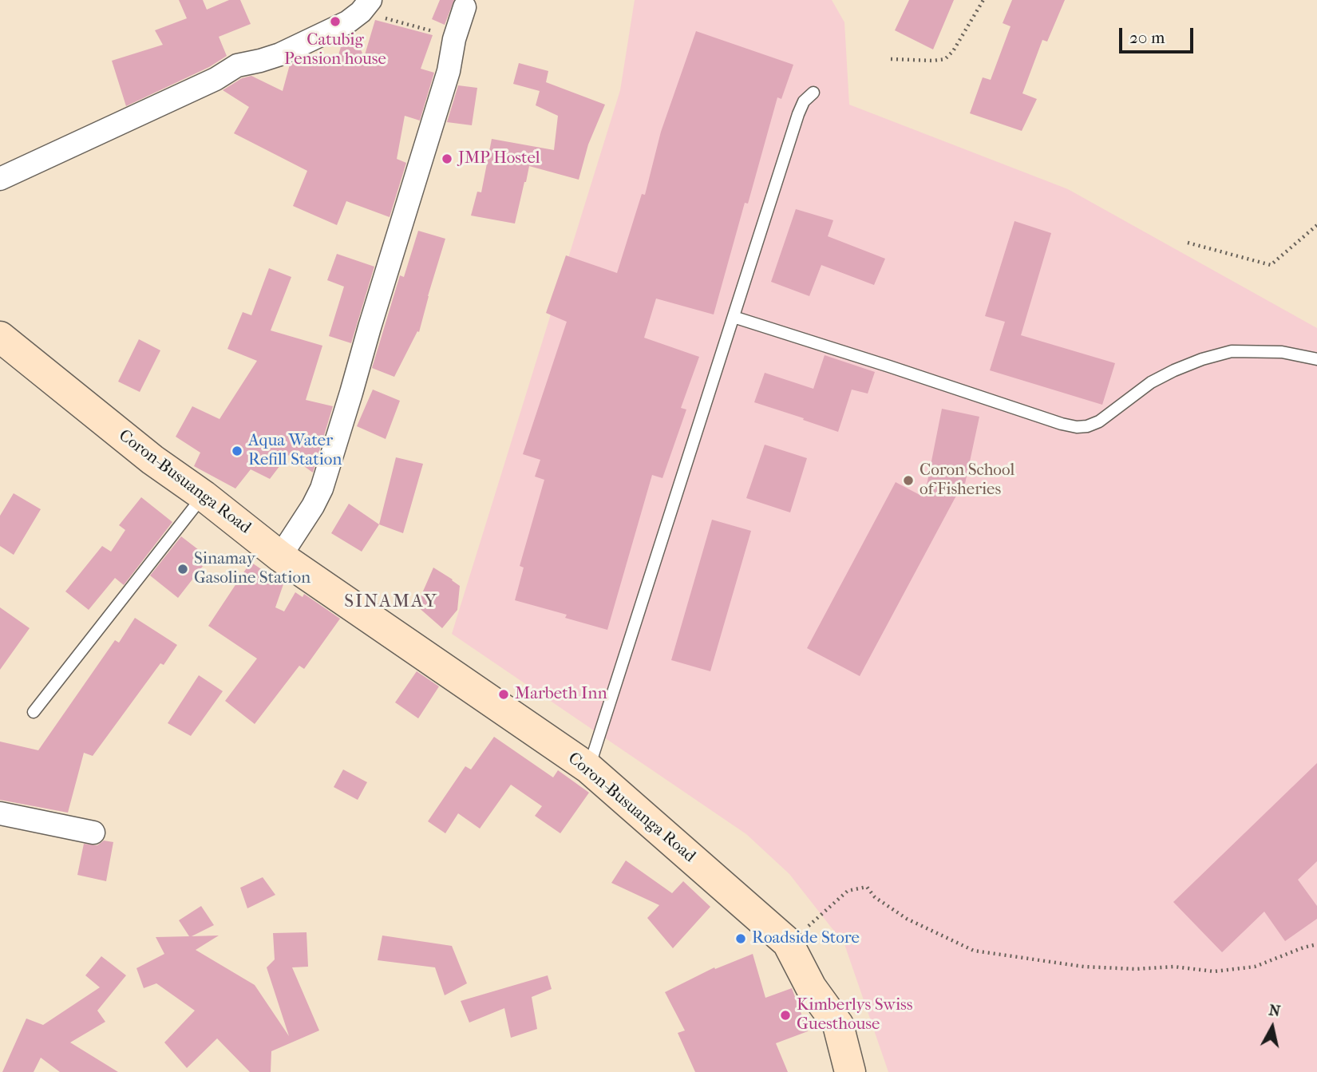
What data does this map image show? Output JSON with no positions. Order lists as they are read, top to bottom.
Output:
{
  "streets": {
    "main road": ["Coron-Busuanga Road"]
  },
  "districts": ["SINAMAY"],
  "places": [
    "Catubig Pension house",
    "JMP Hostel",
    "Aqua Water Refill Station",
    "Coron School of Fisheries",
    "Sinamay Gasoline Station",
    "Marbeth Inn",
    "Roadside Store",
    "Kimberlys Swiss Guesthouse"
  ],
  "scale_bar": "20 m",
  "north": "top"
}
